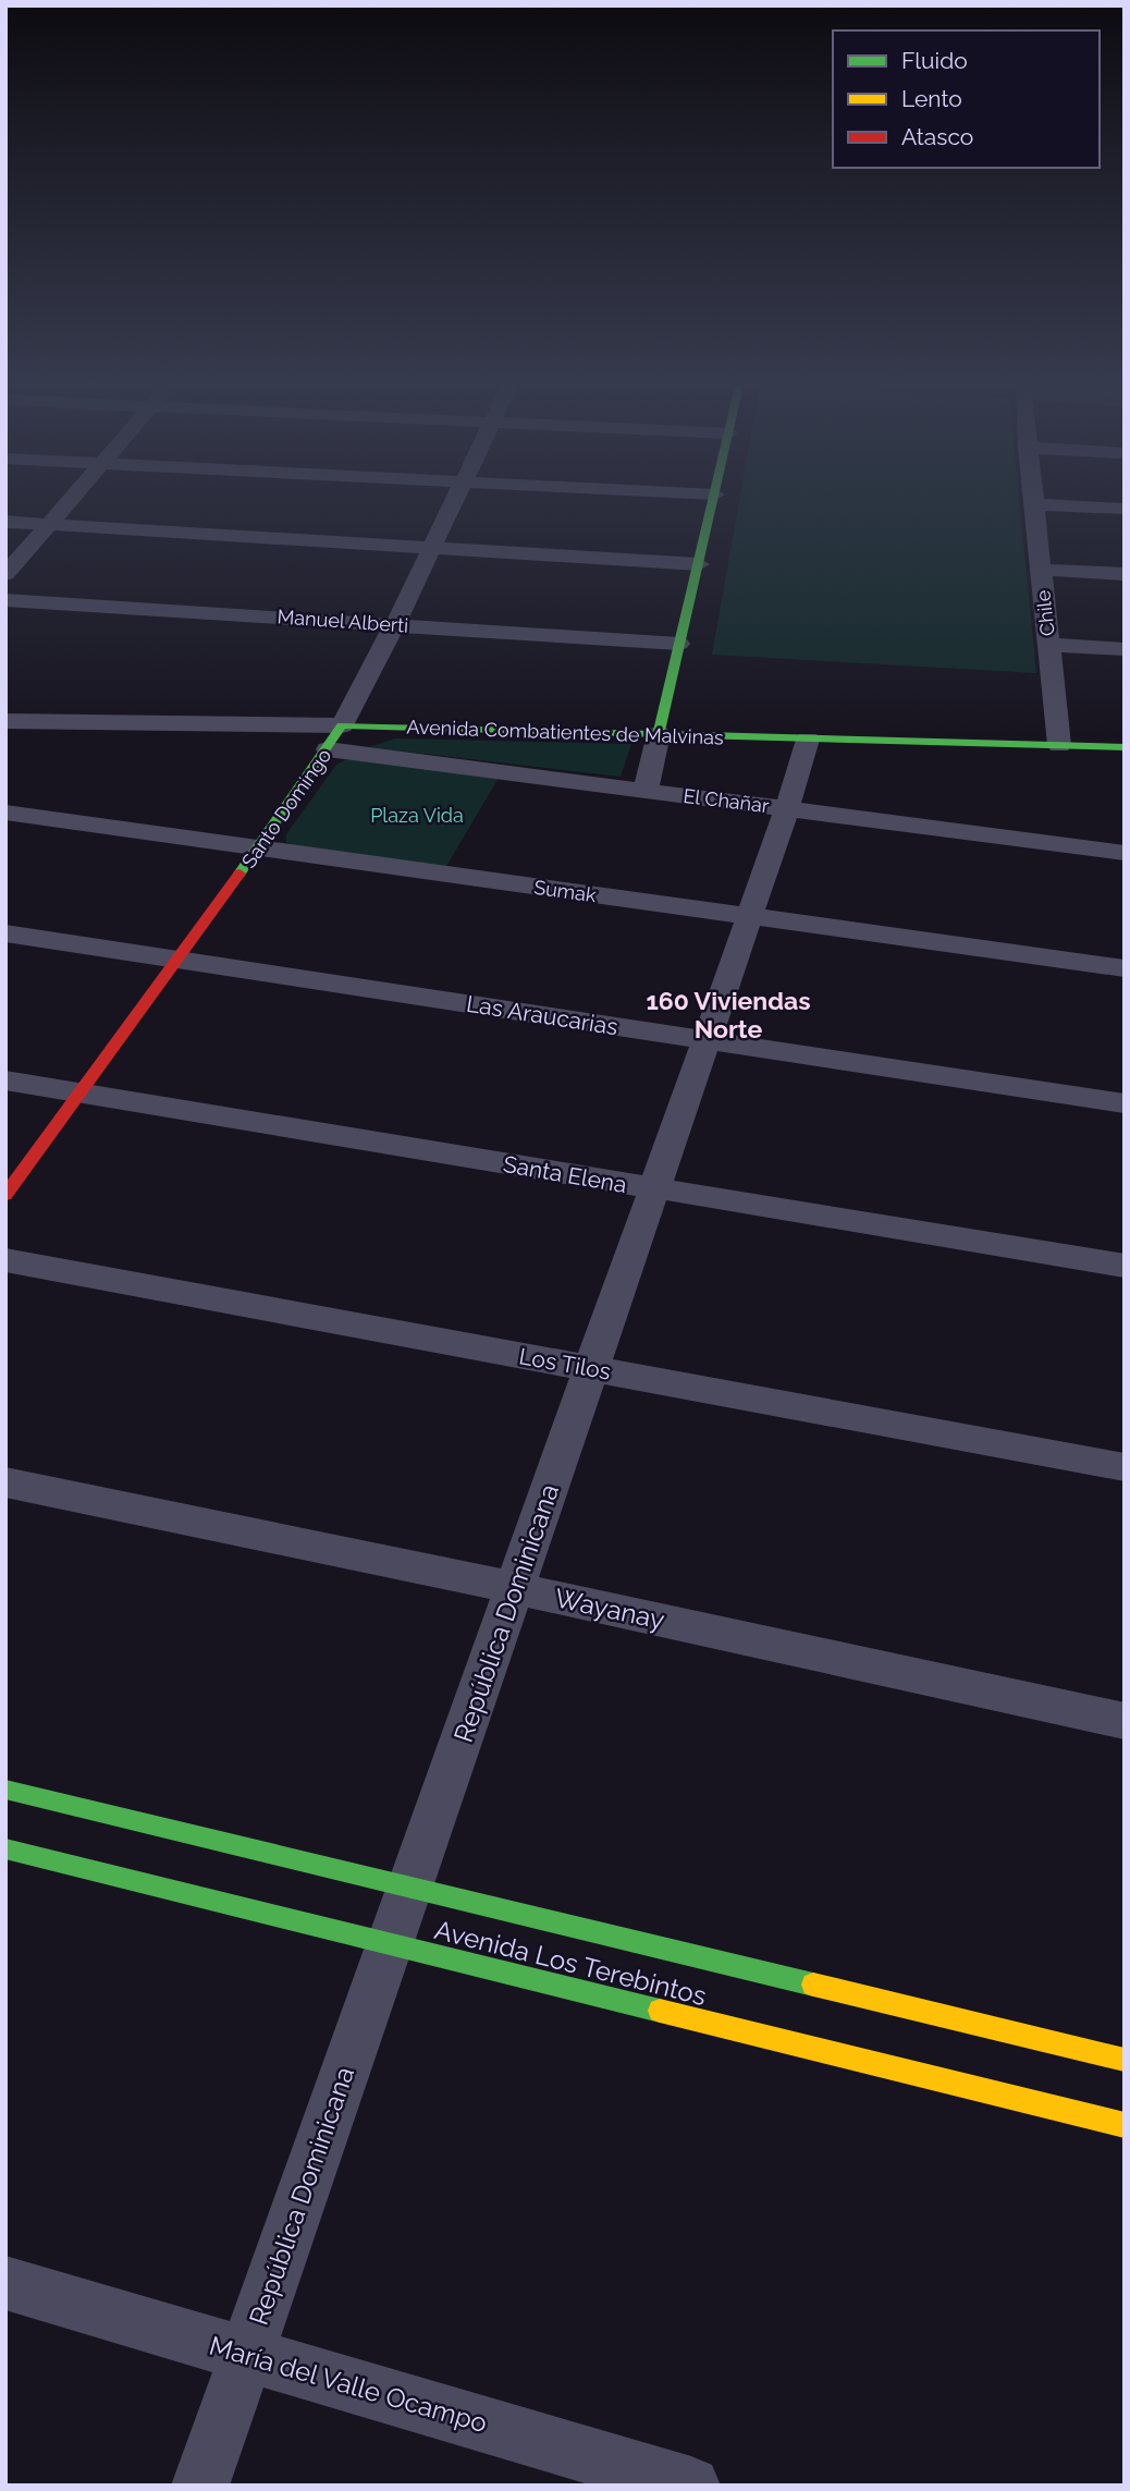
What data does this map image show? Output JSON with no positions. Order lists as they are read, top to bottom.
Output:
{
  "streets": {
    "street": [
      "Chile",
      "Manuel Alberti",
      "Avenida Combatientes de Malvinas",
      "El Chañar",
      "Santo Domingo",
      "Sumak",
      "Las Araucarias",
      "Santa Elena",
      "Los Tilos",
      "Wayanay",
      "República Dominicana",
      "Avenida Los Terebintos",
      "María del Valle Ocampo"
    ]
  },
  "crossings": [
    ["Chile", "Avenida Combatientes de Malvinas"],
    ["Manuel Alberti", "Santo Domingo"],
    ["Avenida Combatientes de Malvinas", "Santo Domingo"],
    ["Avenida Combatientes de Malvinas", "República Dominicana"],
    ["El Chañar", "Santo Domingo"],
    ["El Chañar", "República Dominicana"],
    ["Santo Domingo", "Sumak"],
    ["Santo Domingo", "Las Araucarias"],
    ["Santo Domingo", "Santa Elena"],
    ["Sumak", "República Dominicana"],
    ["Las Araucarias", "República Dominicana"],
    ["Santa Elena", "República Dominicana"],
    ["Los Tilos", "República Dominicana"],
    ["Wayanay", "República Dominicana"],
    ["República Dominicana", "Avenida Los Terebintos"],
    ["República Dominicana", "María del Valle Ocampo"]
  ],
  "districts": ["160 Viviendas Norte"],
  "parks": ["Plaza Vida"],
  "legend": ["Fluido", "Lento", "Atasco"]
}
